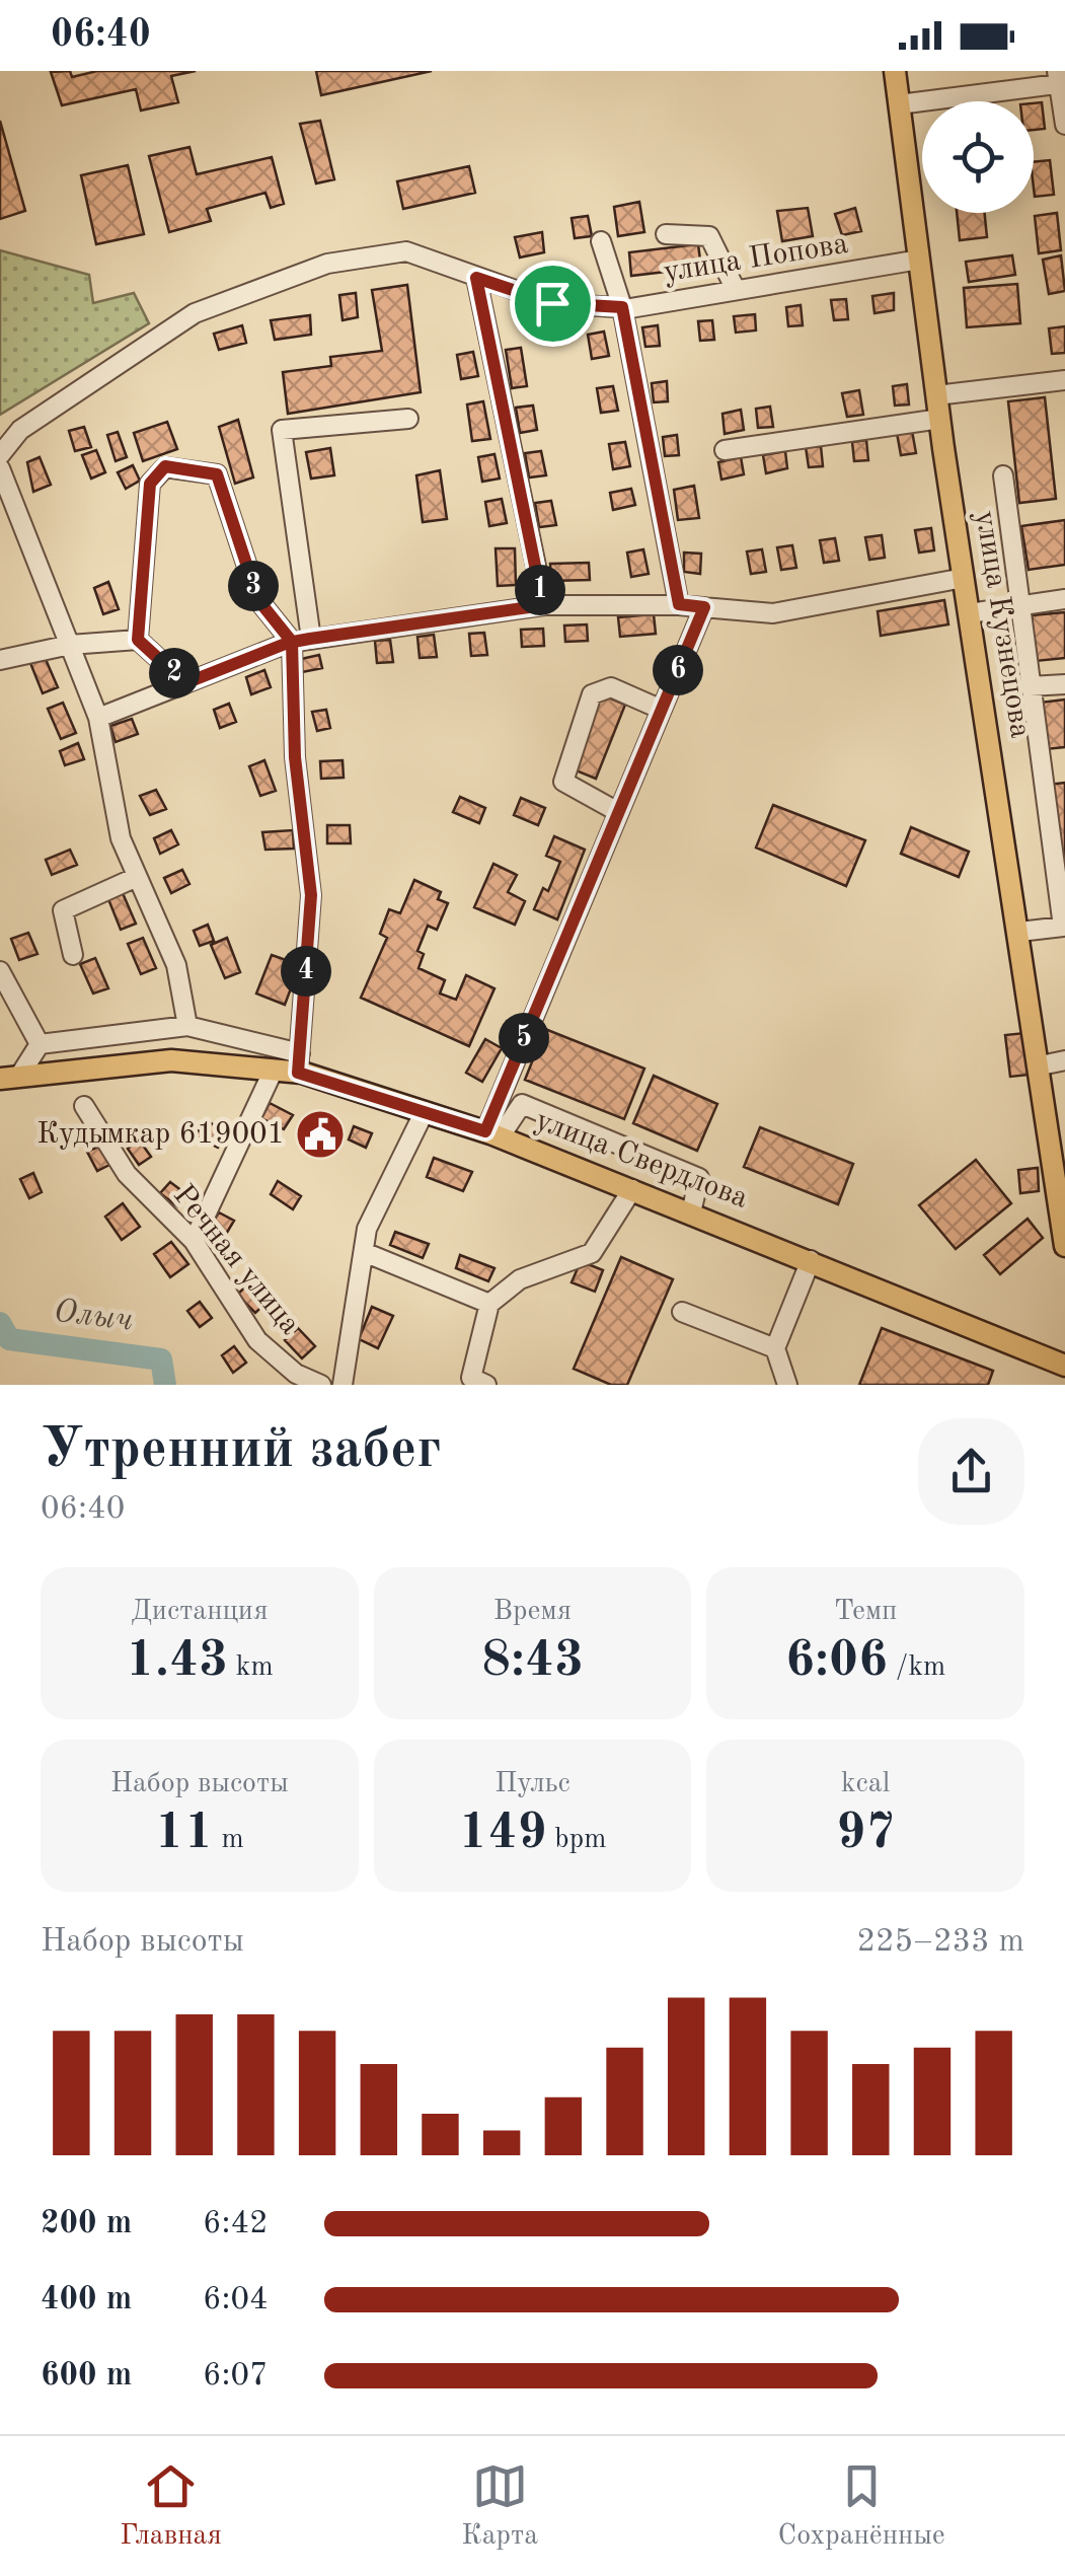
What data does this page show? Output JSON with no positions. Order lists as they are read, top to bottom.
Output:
{
  "streets": {
    "main road": ["улица Кузнецова", "улица Свердлова"],
    "street": ["улица Попова", "Речная улица"]
  },
  "crossings": [
    ["улица Попова", "улица Кузнецова"]
  ],
  "water": ["Олыч"],
  "places": {
    "public building": ["Кудымкар 619001"]
  },
  "page": {
    "status": "06:40",
    "pins": [
      "3",
      "1",
      "6",
      "2",
      "4",
      "5"
    ],
    "heading": ["Утренний забег", "06:40"],
    "stats": [
      ["Дистанция", "1.43 km"],
      ["Время", "8:43"],
      ["Темп", "6:06 /km"],
      ["Набор высоты", "11 m"],
      ["Пульс", "149 bpm"],
      ["kcal", "97"]
    ],
    "chart": ["Набор высоты", "225–233 m"],
    "list": [
      {
        "name": "200 m",
        "note": "6:42"
      },
      {
        "name": "400 m",
        "note": "6:04"
      },
      {
        "name": "600 m",
        "note": "6:07"
      }
    ],
    "tabs": ["Главная", "Карта", "Сохранённые"]
  }
}
